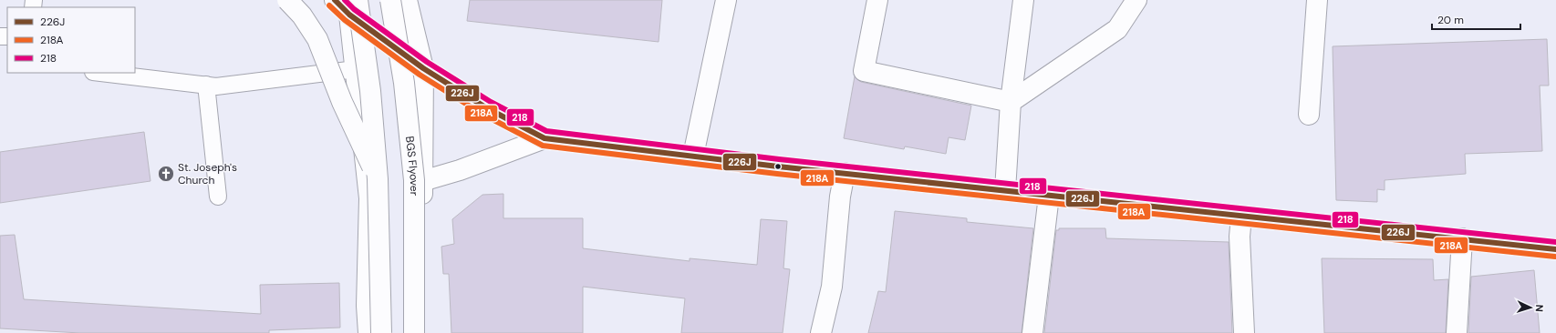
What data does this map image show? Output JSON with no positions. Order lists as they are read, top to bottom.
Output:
{
  "streets": {
    "main road": ["BGS Flyover"]
  },
  "places": {
    "church": ["St. Joseph's Church"]
  },
  "lines": ["transit line 226J", "transit line 218", "transit line 218A"],
  "legend": ["226J", "218A", "218"],
  "scale_bar": "20 m",
  "north": "right"
}
